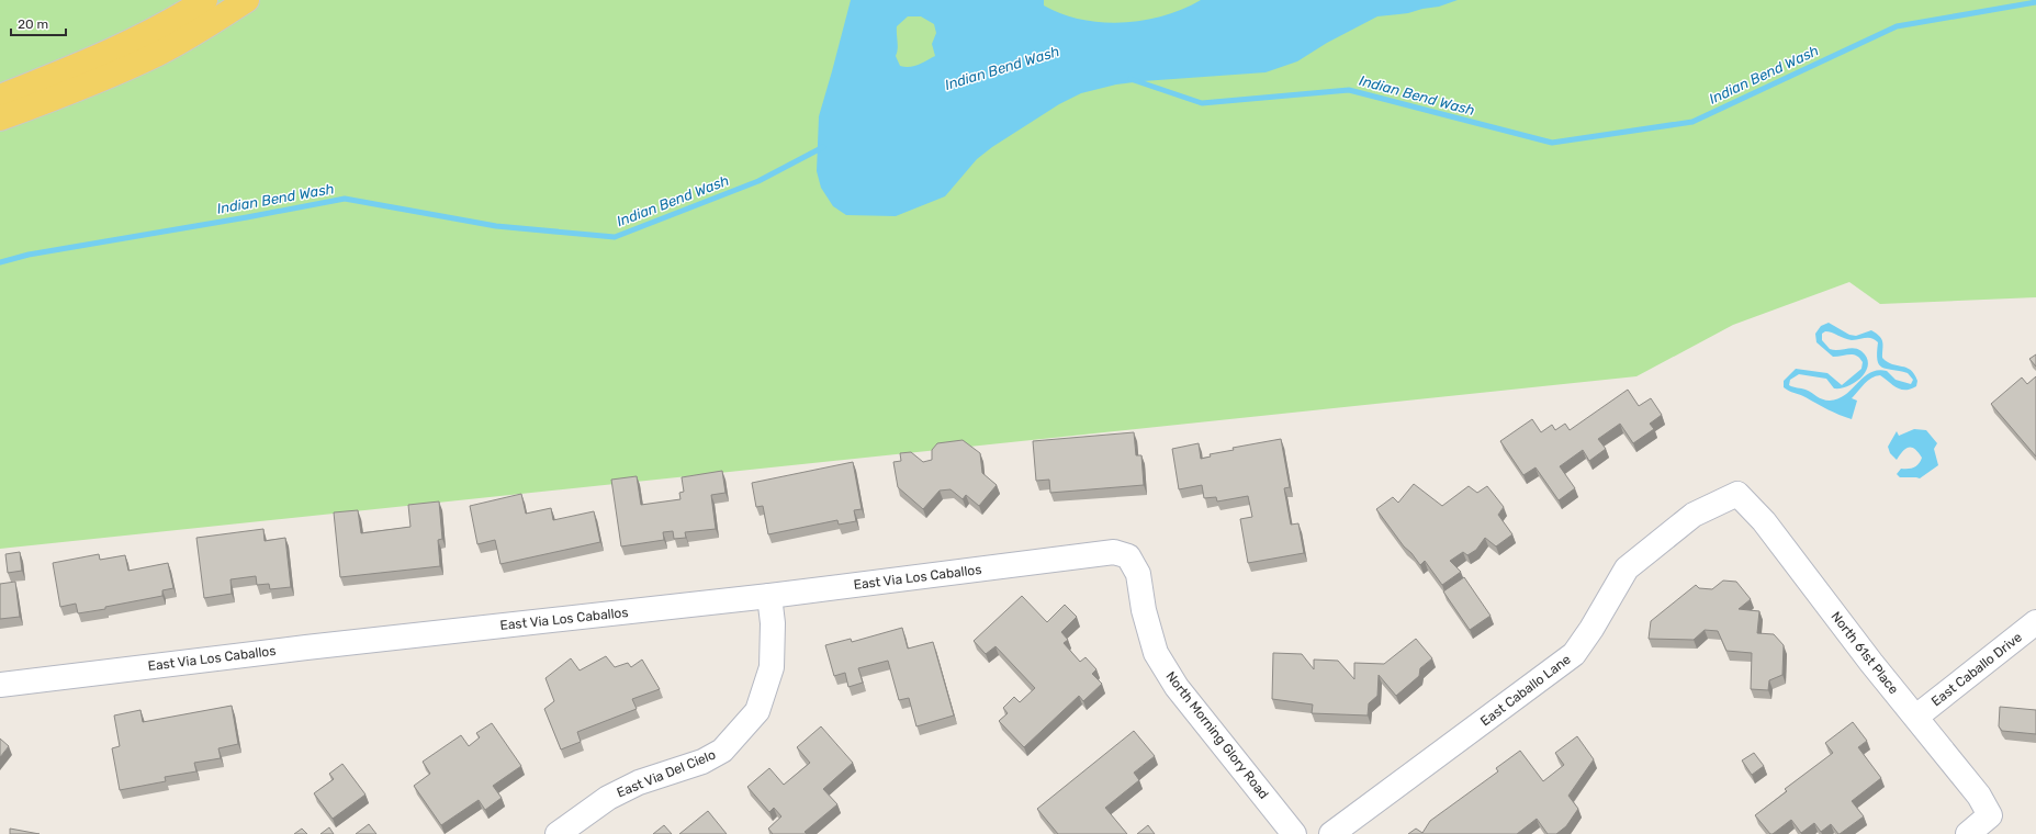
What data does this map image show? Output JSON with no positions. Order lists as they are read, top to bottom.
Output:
{
  "streets": {
    "street": [
      "East Via Los Caballos",
      "North 61st Place",
      "East Caballo Drive",
      "East Caballo Lane",
      "North Morning Glory Road",
      "East Via Del Cielo"
    ]
  },
  "crossings": [
    ["East Via Los Caballos", "North Morning Glory Road"],
    ["East Via Los Caballos", "East Via Del Cielo"],
    ["North 61st Place", "East Caballo Drive"],
    ["North 61st Place", "East Caballo Lane"]
  ],
  "water": ["Indian Bend Wash"],
  "scale_bar": "20 m"
}
